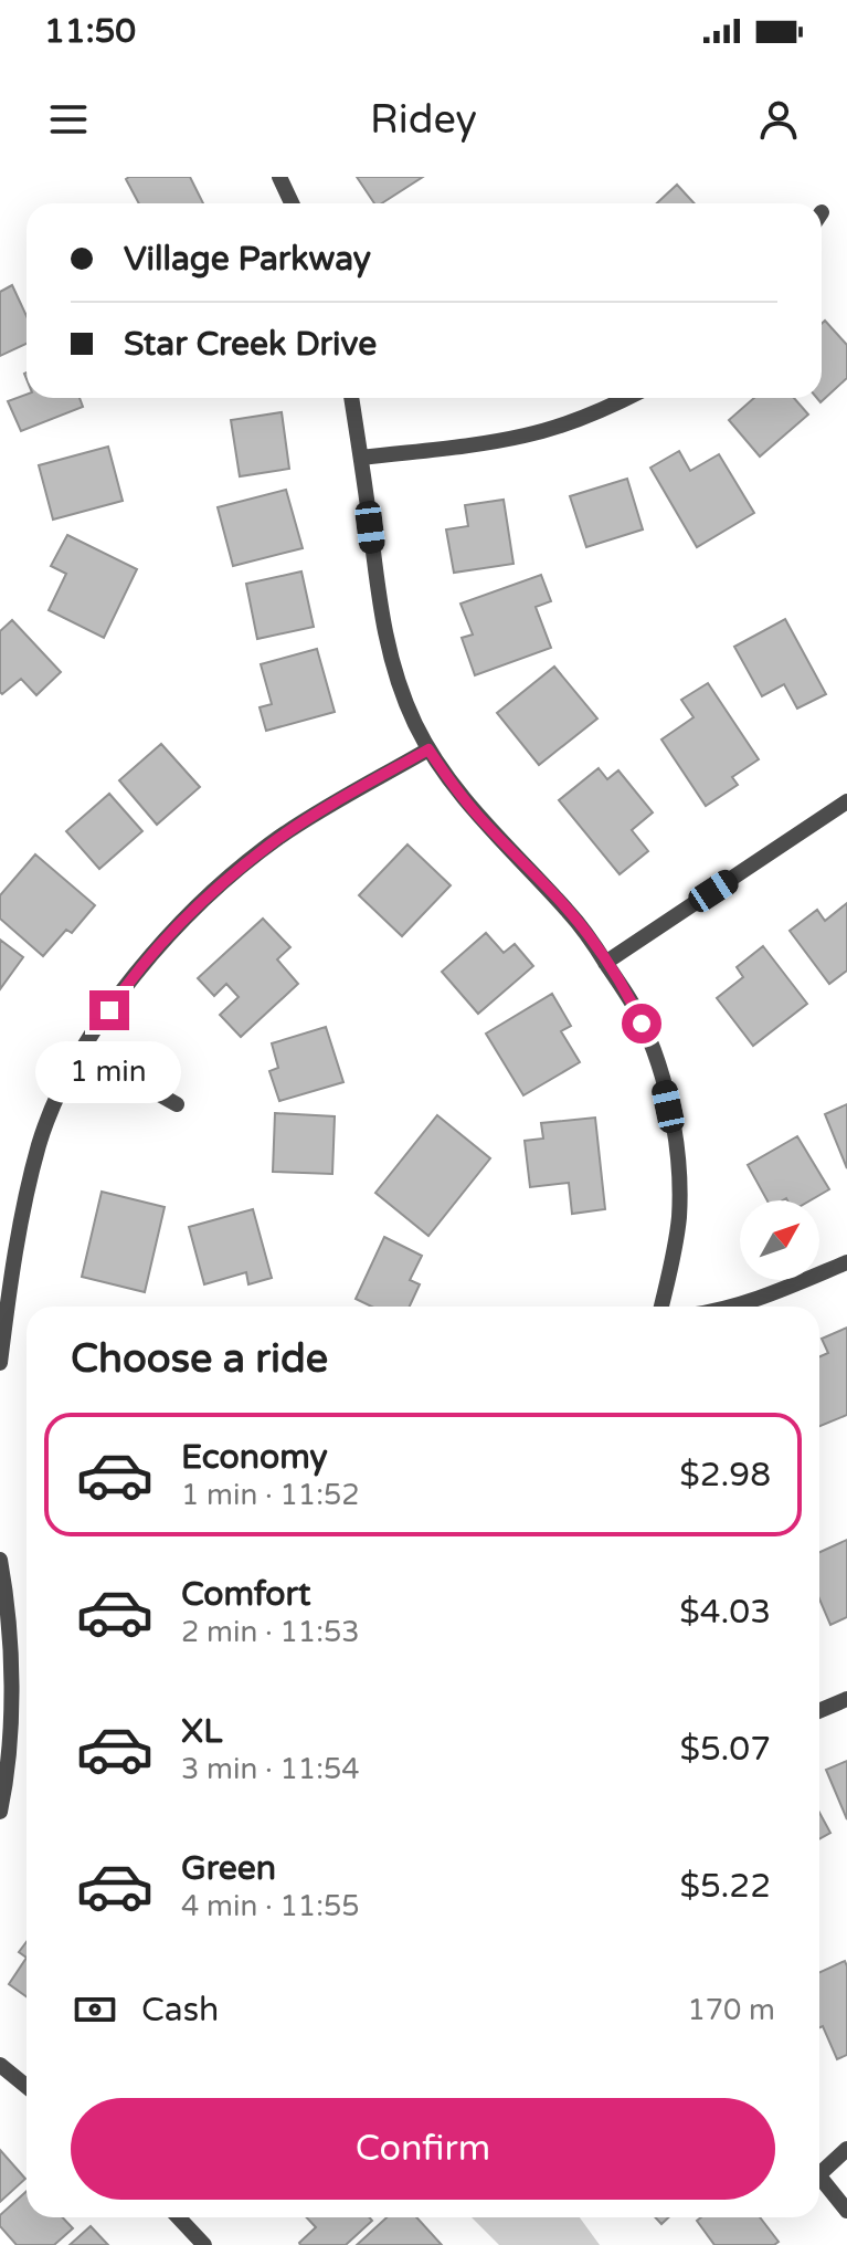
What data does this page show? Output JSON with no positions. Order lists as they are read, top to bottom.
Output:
{
  "north": "top right",
  "page": {
    "status": "11:50",
    "header": "Ridey",
    "banner": ["Village Parkway", "Star Creek Drive"],
    "bubble": "1 min",
    "heading": "Choose a ride",
    "list": [
      {
        "name": "Economy",
        "note": "1 min · 11:52",
        "value": "$2.98"
      },
      {
        "name": "Comfort",
        "note": "2 min · 11:53",
        "value": "$4.03"
      },
      {
        "name": "XL",
        "note": "3 min · 11:54",
        "value": "$5.07"
      },
      {
        "name": "Green",
        "note": "4 min · 11:55",
        "value": "$5.22"
      }
    ],
    "pay": ["Cash", "170 m"],
    "buttons": "Confirm"
  }
}
